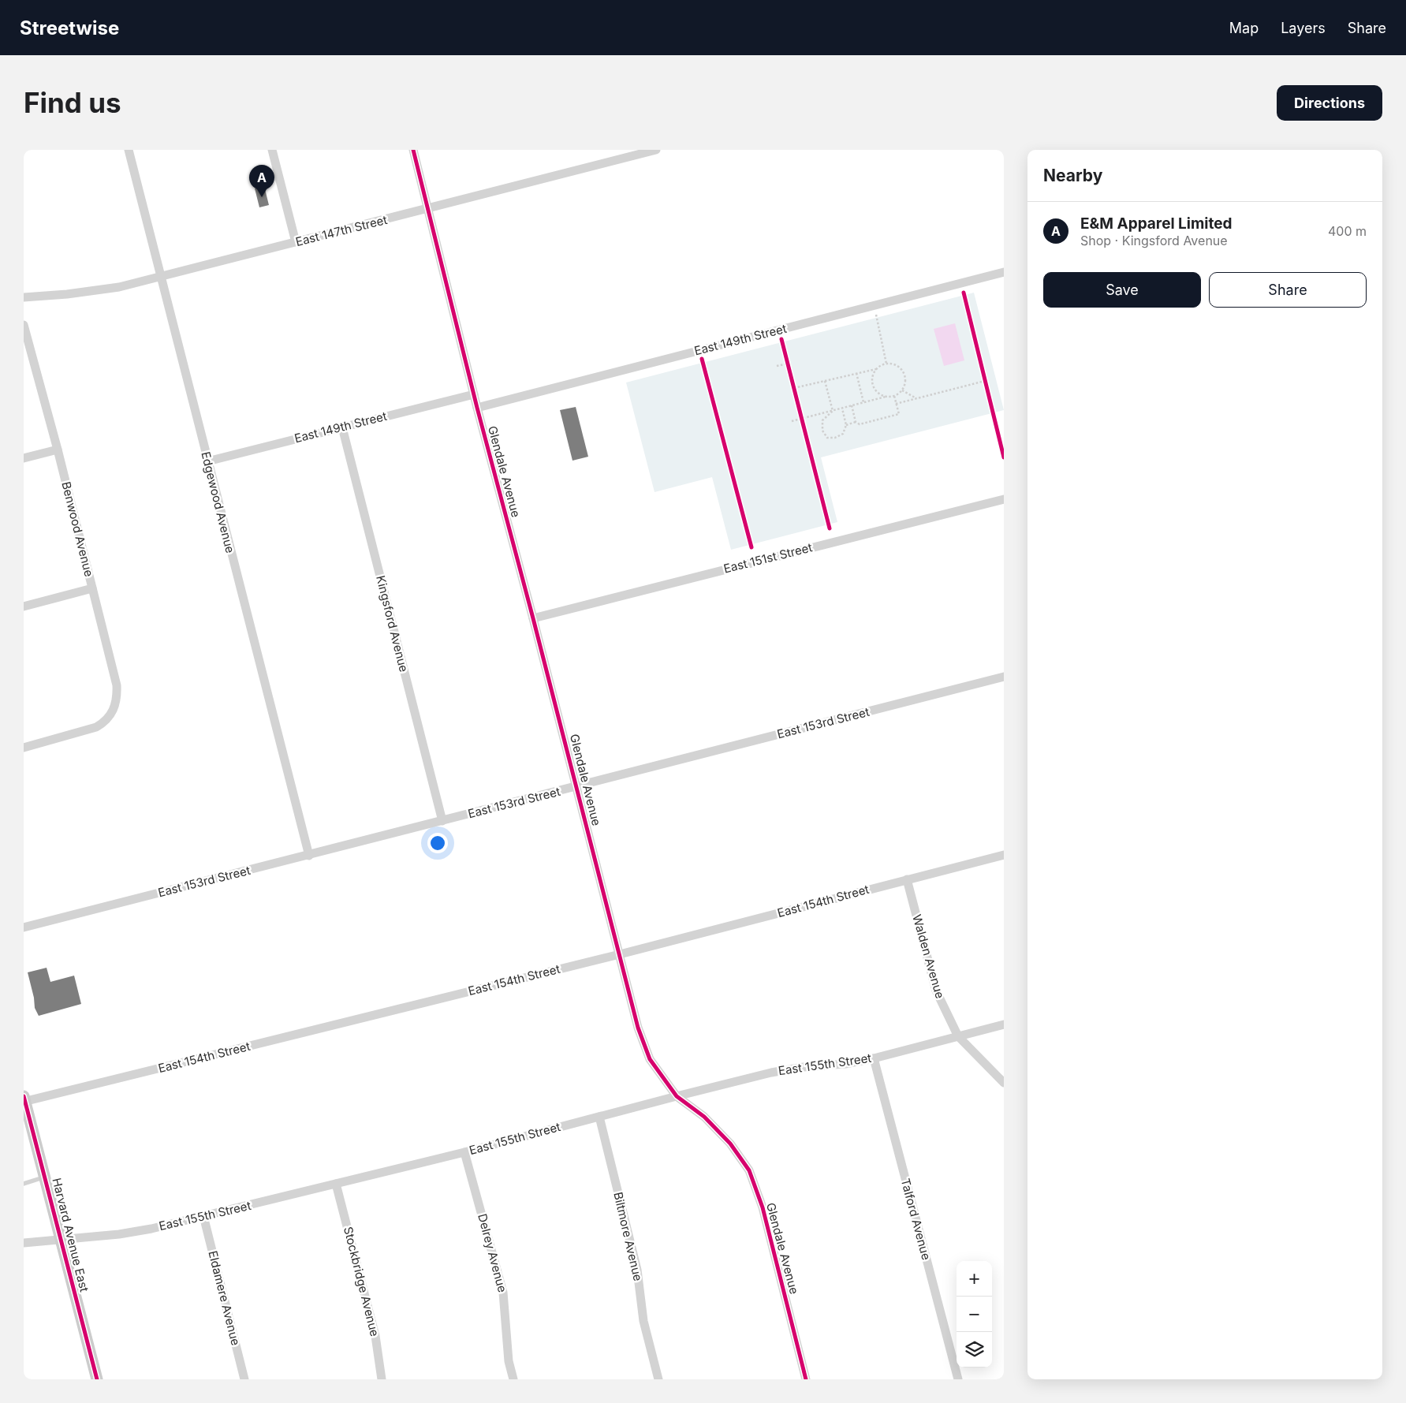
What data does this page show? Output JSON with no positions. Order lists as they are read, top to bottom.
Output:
{
  "streets": {
    "main road": ["Harvard Avenue East"],
    "street": [
      "East 147th Street",
      "East 149th Street",
      "Glendale Avenue",
      "Edgewood Avenue",
      "Benwood Avenue",
      "East 151st Street",
      "Kingsford Avenue",
      "East 153rd Street",
      "East 154th Street",
      "Walden Avenue",
      "East 155th Street",
      "Talford Avenue",
      "Biltmore Avenue",
      "Delrey Avenue",
      "Stockbridge Avenue",
      "Eldamere Avenue"
    ]
  },
  "crossings": [
    ["East 147th Street", "Glendale Avenue"],
    ["East 147th Street", "Edgewood Avenue"],
    ["East 149th Street", "Glendale Avenue"],
    ["East 149th Street", "Edgewood Avenue"],
    ["East 149th Street", "Kingsford Avenue"],
    ["Glendale Avenue", "East 151st Street"],
    ["Glendale Avenue", "East 153rd Street"],
    ["Glendale Avenue", "East 154th Street"],
    ["Glendale Avenue", "East 155th Street"],
    ["Edgewood Avenue", "East 153rd Street"],
    ["Kingsford Avenue", "East 153rd Street"],
    ["East 154th Street", "Walden Avenue"],
    ["East 154th Street", "Harvard Avenue East"],
    ["Walden Avenue", "East 155th Street"],
    ["East 155th Street", "Talford Avenue"],
    ["East 155th Street", "Harvard Avenue East"],
    ["East 155th Street", "Biltmore Avenue"],
    ["East 155th Street", "Delrey Avenue"],
    ["East 155th Street", "Stockbridge Avenue"],
    ["East 155th Street", "Eldamere Avenue"]
  ],
  "page": {
    "header": "Streetwise",
    "nav": ["Map", "Layers", "Share"],
    "buttons": [
      "Directions",
      ["Save", "Share"]
    ],
    "title": "Find us",
    "heading": "Nearby",
    "pins": "A",
    "list": [
      {
        "mark": "A",
        "name": "E&M Apparel Limited",
        "note": "Shop · Kingsford Avenue",
        "value": "400 m"
      }
    ],
    "map_buttons": ["+", "−"]
  }
}
